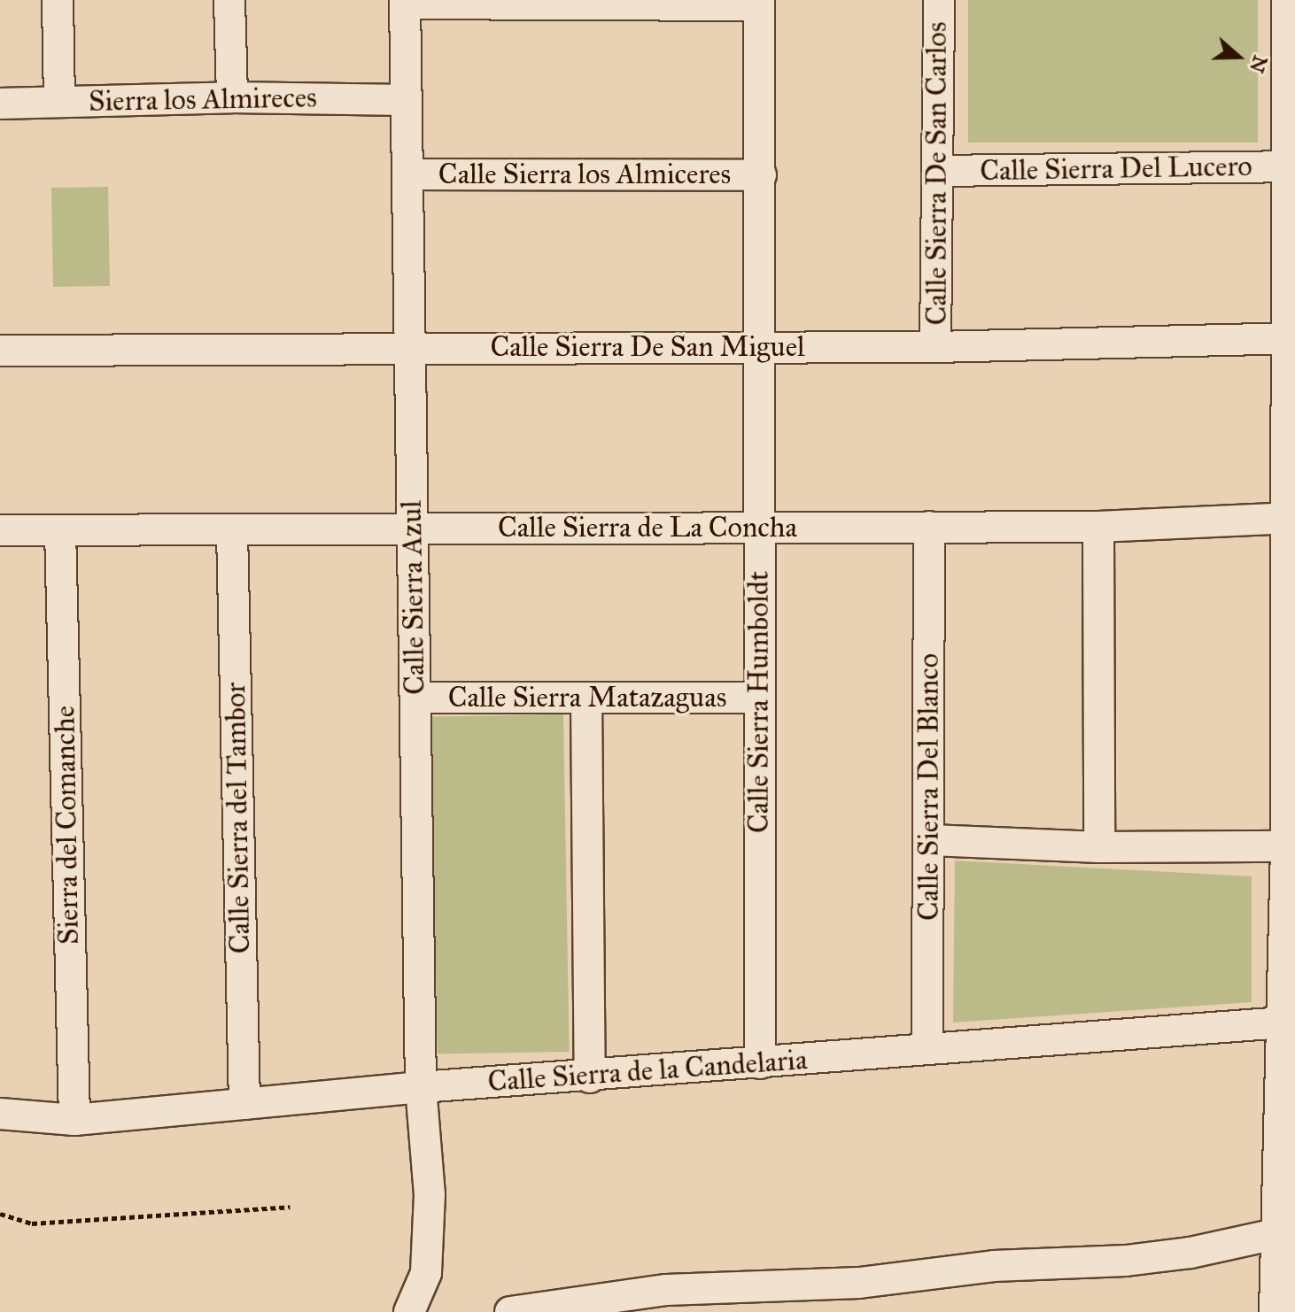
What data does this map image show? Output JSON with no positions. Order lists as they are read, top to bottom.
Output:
{
  "streets": {
    "street": [
      "Sierra los Almireces",
      "Calle Sierra Del Lucero",
      "Calle Sierra De San Carlos",
      "Calle Sierra los Almiceres",
      "Calle Sierra De San Miguel",
      "Calle Sierra de La Concha",
      "Calle Sierra Azul",
      "Calle Sierra Matazaguas",
      "Calle Sierra Humboldt",
      "Calle Sierra Del Blanco",
      "Calle Sierra del Tambor",
      "Sierra del Comanche",
      "Calle Sierra de la Candelaria"
    ]
  },
  "crossings": [
    ["Sierra los Almireces", "Calle Sierra Azul"],
    ["Calle Sierra Del Lucero", "Calle Sierra De San Carlos"],
    ["Calle Sierra De San Carlos", "Calle Sierra De San Miguel"],
    ["Calle Sierra los Almiceres", "Calle Sierra Azul"],
    ["Calle Sierra los Almiceres", "Calle Sierra Humboldt"],
    ["Calle Sierra De San Miguel", "Calle Sierra Azul"],
    ["Calle Sierra De San Miguel", "Calle Sierra Humboldt"],
    ["Calle Sierra de La Concha", "Calle Sierra Azul"],
    ["Calle Sierra de La Concha", "Calle Sierra Humboldt"],
    ["Calle Sierra de La Concha", "Calle Sierra Del Blanco"],
    ["Calle Sierra de La Concha", "Calle Sierra del Tambor"],
    ["Calle Sierra de La Concha", "Sierra del Comanche"],
    ["Calle Sierra Azul", "Calle Sierra Matazaguas"],
    ["Calle Sierra Azul", "Calle Sierra de la Candelaria"],
    ["Calle Sierra Matazaguas", "Calle Sierra Humboldt"],
    ["Calle Sierra Humboldt", "Calle Sierra de la Candelaria"],
    ["Calle Sierra Del Blanco", "Calle Sierra de la Candelaria"],
    ["Calle Sierra del Tambor", "Calle Sierra de la Candelaria"],
    ["Sierra del Comanche", "Calle Sierra de la Candelaria"]
  ],
  "north": "right"
}
